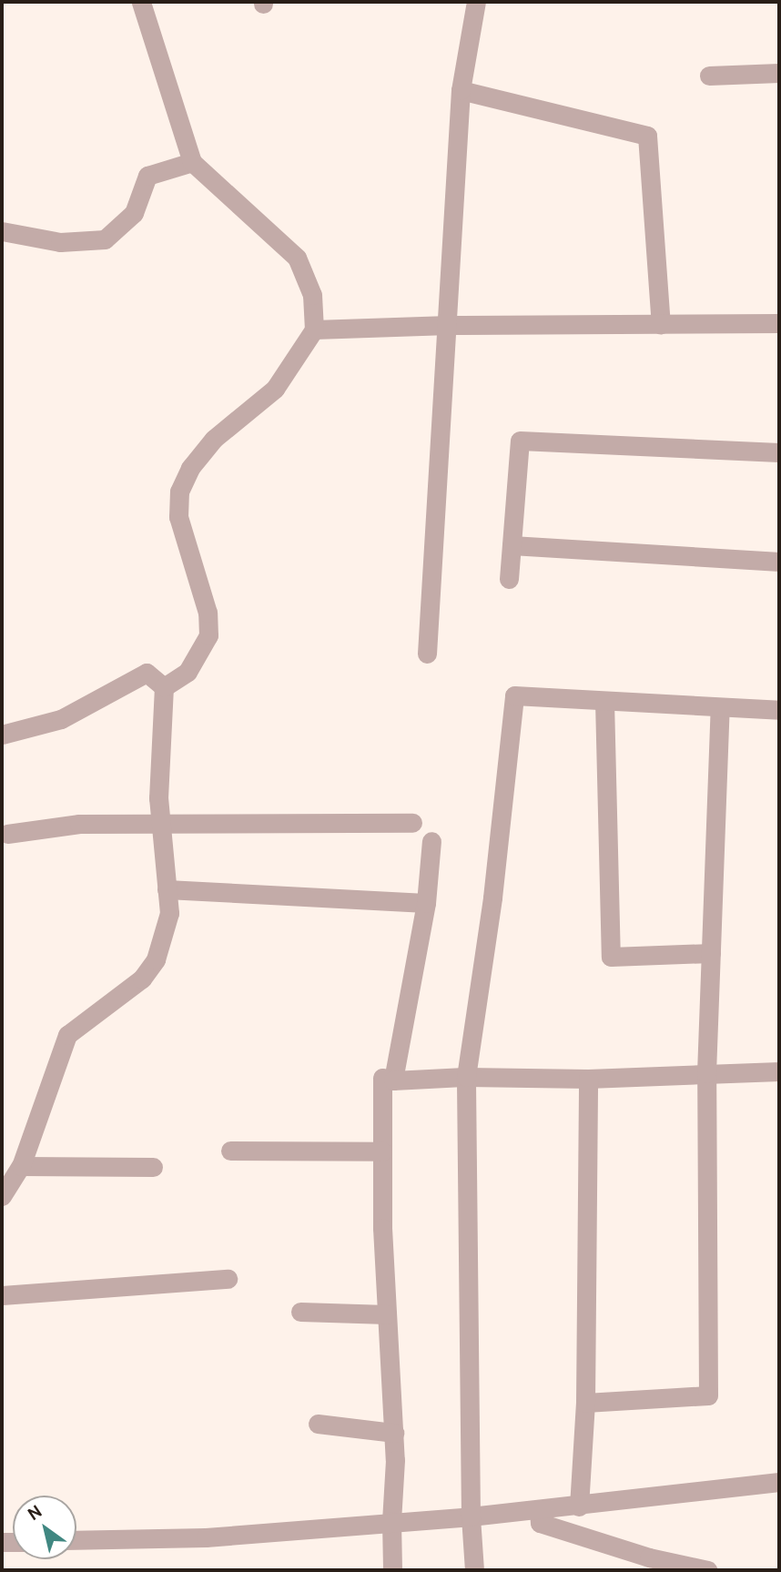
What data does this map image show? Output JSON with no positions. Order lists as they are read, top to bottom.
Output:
{
  "north": "top left"
}
